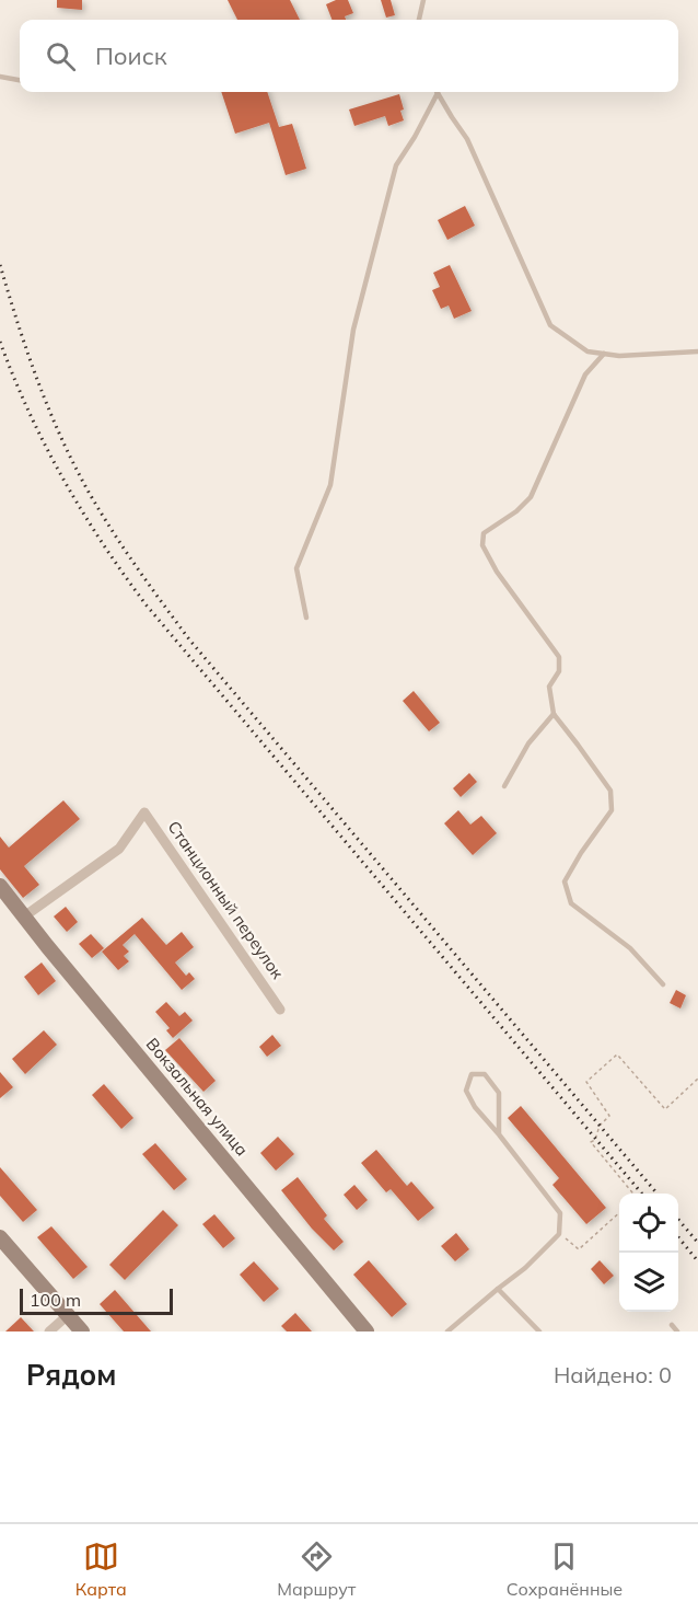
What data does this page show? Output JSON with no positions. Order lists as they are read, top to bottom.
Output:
{
  "streets": {
    "street": ["Станционный переулок", "Вокзальная улица"]
  },
  "crossings": [
    ["Станционный переулок", "Вокзальная улица"]
  ],
  "scale_bar": "100 m",
  "page": {
    "search": "Поиск",
    "scale": "100 m",
    "heading": ["Рядом", "Найдено: 0"],
    "nav": ["Карта", "Маршрут", "Сохранённые"]
  }
}
